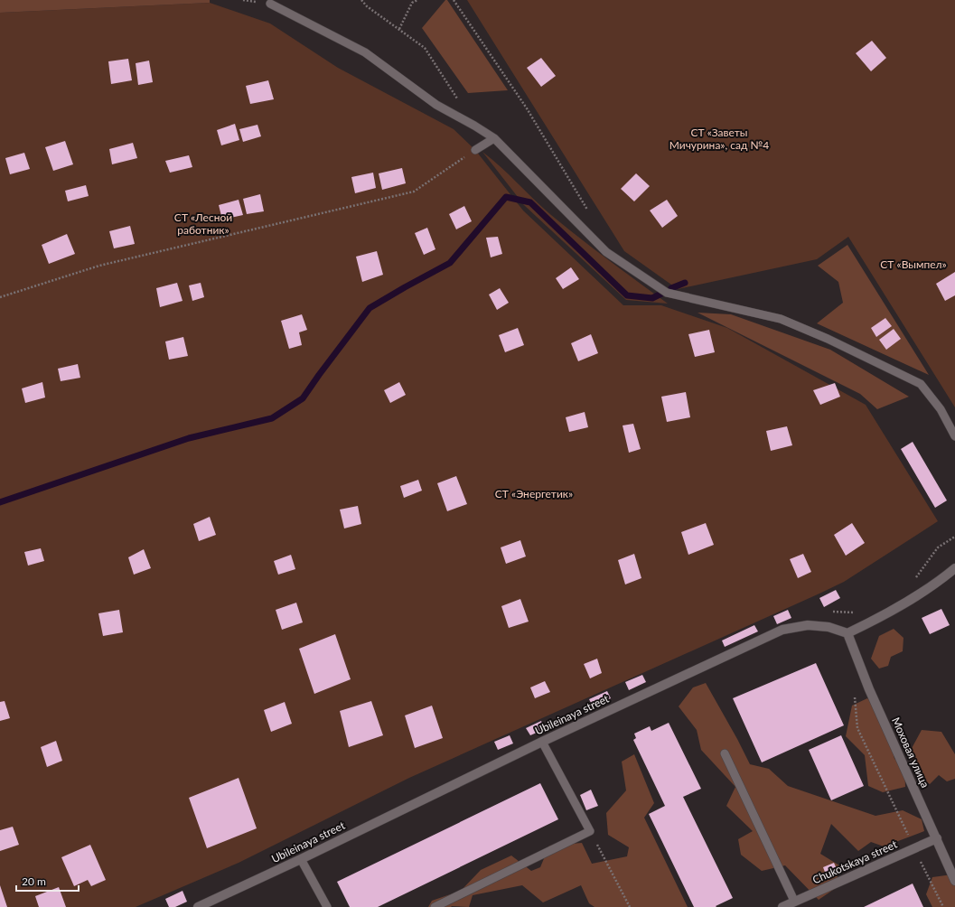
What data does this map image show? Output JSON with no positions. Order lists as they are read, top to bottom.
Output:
{
  "streets": {
    "street": ["Ubileinaya street", "Моховая улица", "Chukotskaya street"]
  },
  "crossings": [
    ["Ubileinaya street", "Моховая улица"],
    ["Моховая улица", "Chukotskaya street"]
  ],
  "parks": [
    "СТ «Заветы Мичурина», сад №4",
    "СТ «Лесной работник»",
    "СТ «Вымпел»",
    "СТ «Энергетик»"
  ],
  "scale_bar": "20 m"
}
